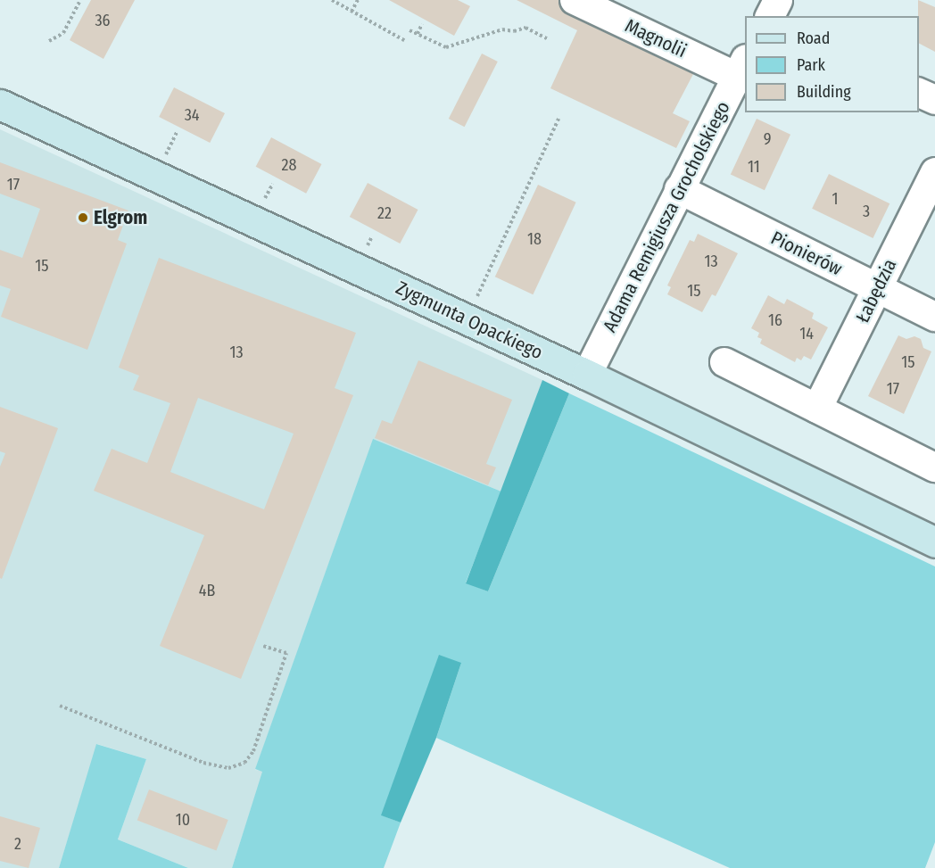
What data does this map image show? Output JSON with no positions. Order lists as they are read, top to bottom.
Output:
{
  "streets": {
    "street": [
      "Magnolii",
      "Adama Remigiusza Grocholskiego",
      "Pionierów",
      "Łabędzia",
      "Zygmunta Opackiego"
    ]
  },
  "crossings": [
    ["Magnolii", "Adama Remigiusza Grocholskiego"],
    ["Adama Remigiusza Grocholskiego", "Pionierów"],
    ["Adama Remigiusza Grocholskiego", "Zygmunta Opackiego"],
    ["Pionierów", "Łabędzia"]
  ],
  "places": ["Elgrom"],
  "house_numbers": [
    "36",
    "34",
    "9",
    "28",
    "11",
    "17",
    "1",
    "3",
    "22",
    "18",
    "13",
    "15",
    "15",
    "16",
    "14",
    "13",
    "15",
    "17",
    "4B",
    "10",
    "2"
  ],
  "legend": ["Road", "Park", "Building"]
}
